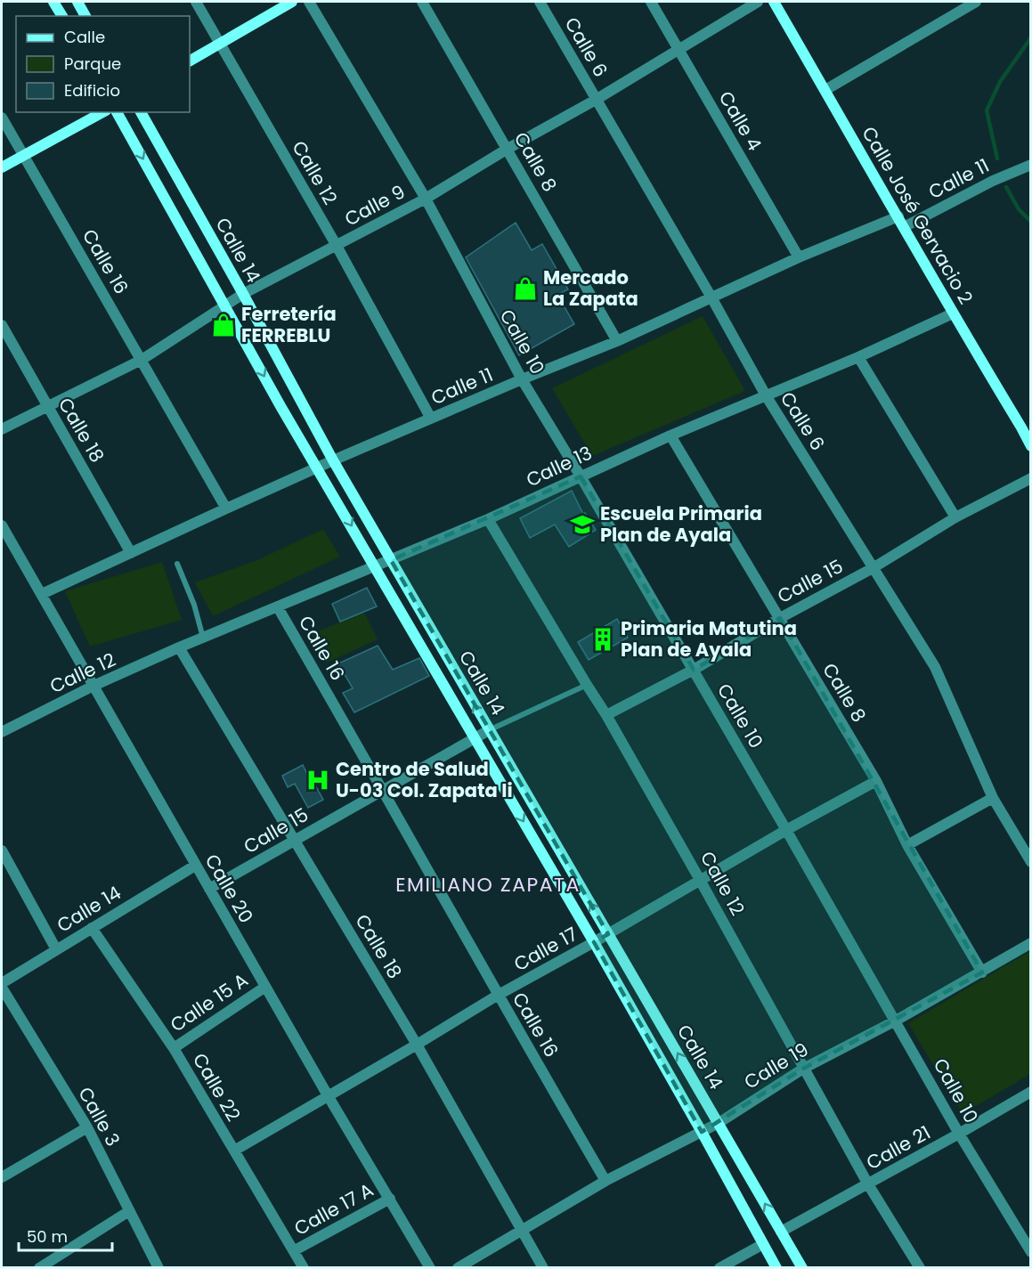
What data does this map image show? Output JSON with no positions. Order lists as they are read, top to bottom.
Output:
{
  "streets": {
    "main road": ["Calle José Gervacio 2", "Calle 14"],
    "street": [
      "Calle 6",
      "Calle 4",
      "Calle 8",
      "Calle 12",
      "Calle 11",
      "Calle 9",
      "Calle 16",
      "Calle 10",
      "Calle 18",
      "Calle 13",
      "Calle 15",
      "Calle 20",
      "Calle 17",
      "Calle 15 A",
      "Calle 19",
      "Calle 22",
      "Calle 3",
      "Calle 21",
      "Calle 17 A"
    ]
  },
  "crossings": [
    ["Calle 6", "Calle 11"],
    ["Calle 6", "Calle 9"],
    ["Calle 6", "Calle 13"],
    ["Calle 6", "Calle 15"],
    ["Calle 4", "Calle 11"],
    ["Calle 4", "Calle 9"],
    ["Calle 8", "Calle 11"],
    ["Calle 8", "Calle 9"],
    ["Calle 8", "Calle 13"],
    ["Calle 8", "Calle 15"],
    ["Calle 8", "Calle 17"],
    ["Calle 8", "Calle 19"],
    ["Calle 12", "Calle 11"],
    ["Calle 12", "Calle 9"],
    ["Calle 12", "Calle 18"],
    ["Calle 12", "Calle 13"],
    ["Calle 12", "Calle 15"],
    ["Calle 12", "Calle 20"],
    ["Calle 12", "Calle 17"],
    ["Calle 12", "Calle 19"],
    ["Calle 12", "Calle 21"],
    ["Calle 11", "Calle José Gervacio 2"],
    ["Calle 11", "Calle 14"],
    ["Calle 11", "Calle 16"],
    ["Calle 11", "Calle 10"],
    ["Calle 11", "Calle 18"],
    ["Calle 11", "Calle 20"],
    ["Calle 9", "Calle 14"],
    ["Calle 9", "Calle 16"],
    ["Calle 9", "Calle 10"],
    ["Calle 9", "Calle 18"],
    ["Calle José Gervacio 2", "Calle 13"],
    ["Calle 14", "Calle 13"],
    ["Calle 14", "Calle 15"],
    ["Calle 14", "Calle 20"],
    ["Calle 14", "Calle 17"],
    ["Calle 14", "Calle 19"],
    ["Calle 14", "Calle 22"],
    ["Calle 14", "Calle 3"],
    ["Calle 14", "Calle 21"],
    ["Calle 16", "Calle 13"],
    ["Calle 16", "Calle 15"],
    ["Calle 16", "Calle 17"],
    ["Calle 16", "Calle 19"],
    ["Calle 10", "Calle 13"],
    ["Calle 10", "Calle 15"],
    ["Calle 10", "Calle 17"],
    ["Calle 10", "Calle 19"],
    ["Calle 10", "Calle 21"],
    ["Calle 18", "Calle 13"],
    ["Calle 18", "Calle 15"],
    ["Calle 18", "Calle 17"],
    ["Calle 18", "Calle 19"],
    ["Calle 15", "Calle 20"],
    ["Calle 20", "Calle 17"],
    ["Calle 20", "Calle 15 A"],
    ["Calle 20", "Calle 17 A"],
    ["Calle 17", "Calle 22"],
    ["Calle 15 A", "Calle 22"],
    ["Calle 22", "Calle 17 A"]
  ],
  "districts": ["EMILIANO ZAPATA"],
  "places": {
    "shop": ["Mercado La Zapata", "Ferretería FERREBLU"],
    "school or university": ["Escuela Primaria Plan de Ayala"],
    "building": ["Primaria Matutina Plan de Ayala"],
    "hospital": ["Centro de Salud U-03 Col. Zapata Ii"]
  },
  "legend": ["Calle", "Parque", "Edificio"],
  "scale_bar": "50 m"
}
